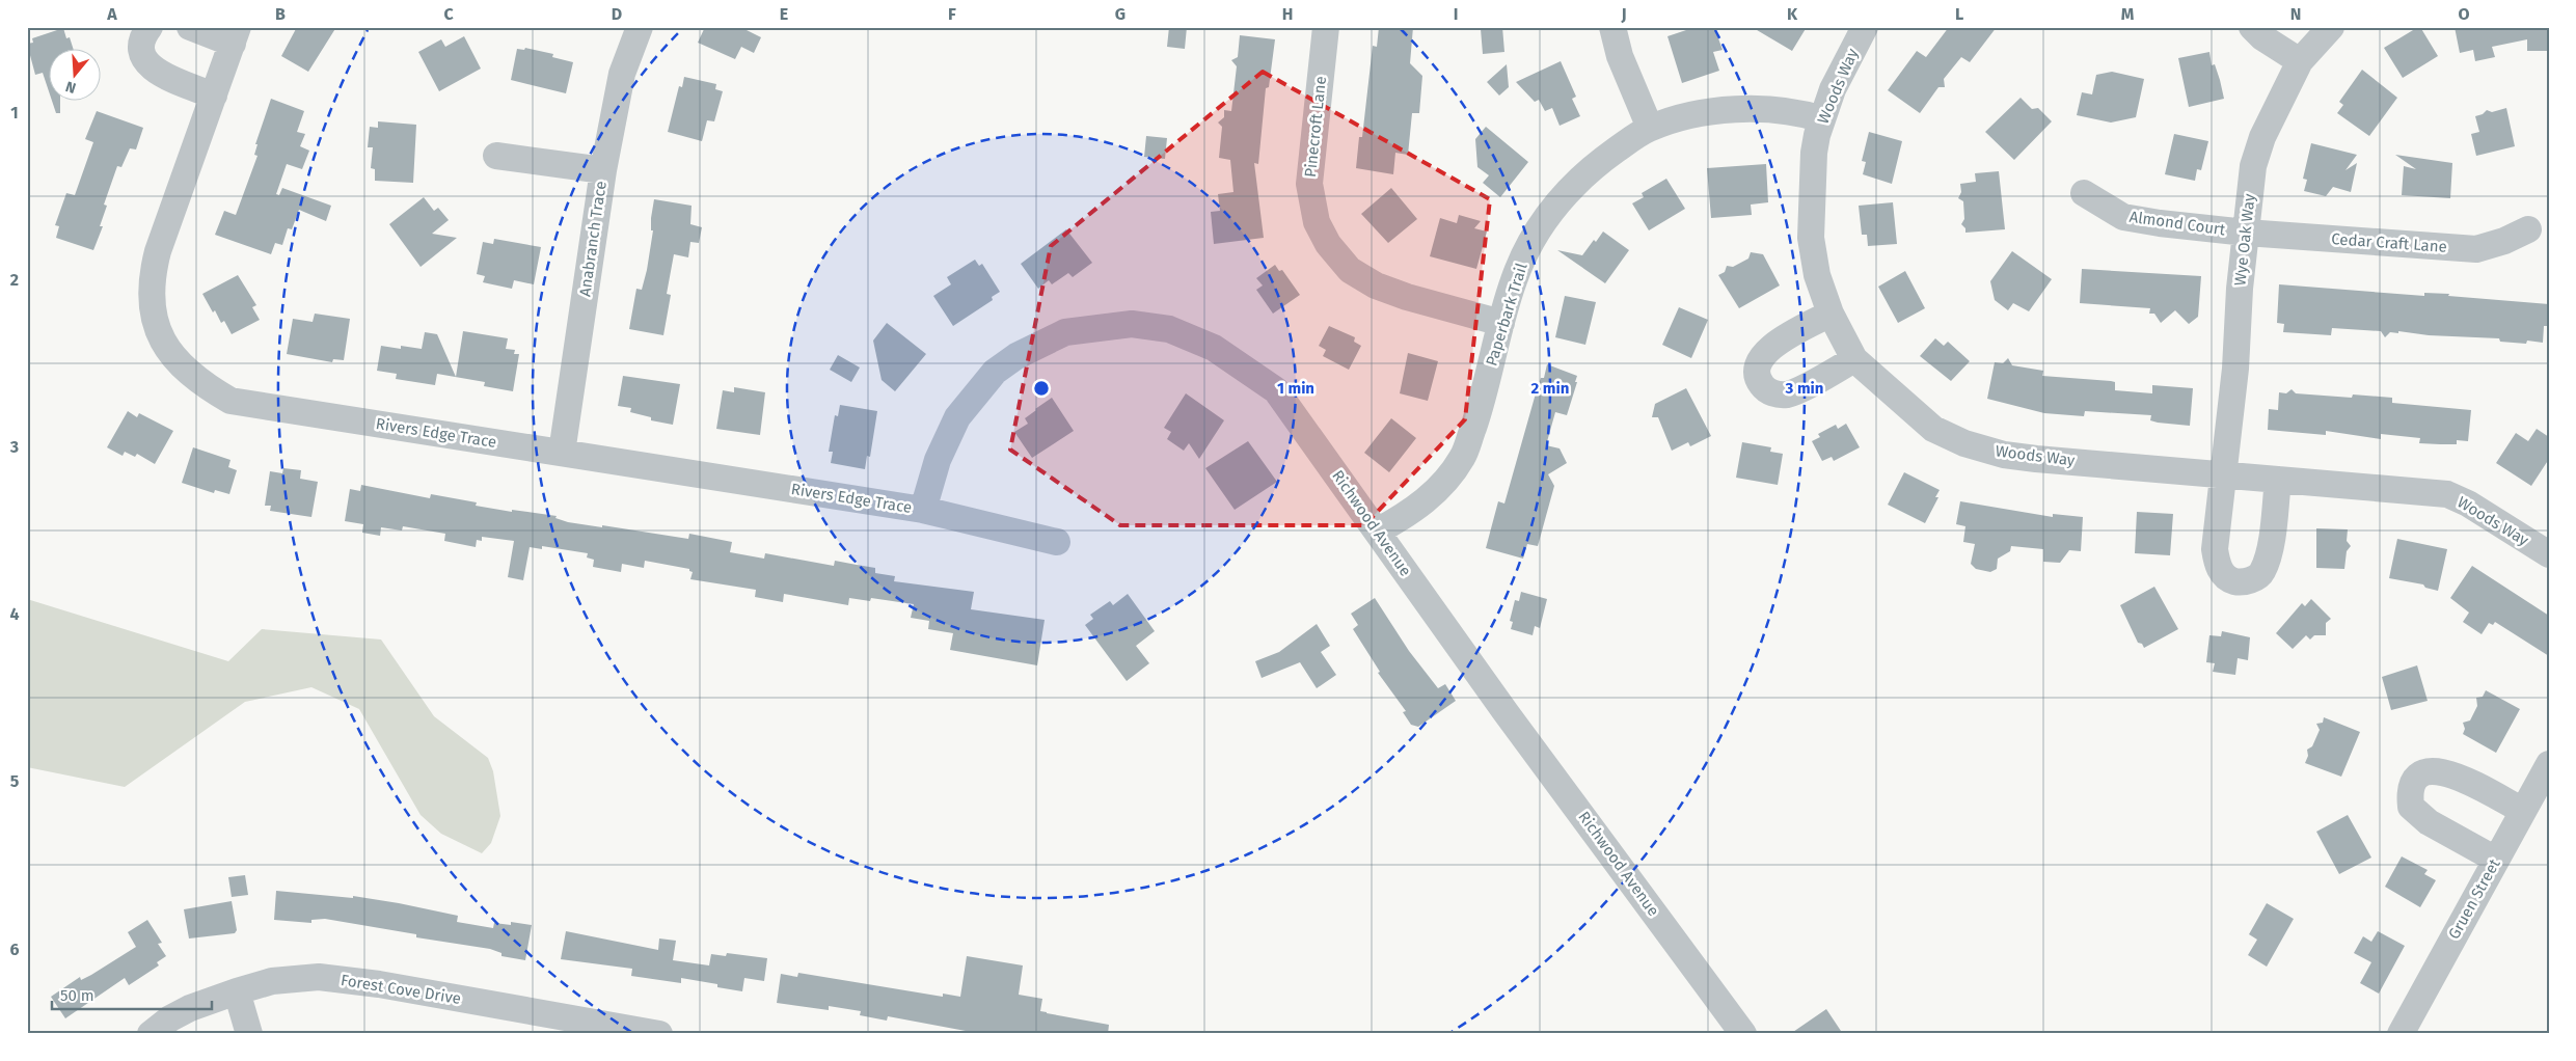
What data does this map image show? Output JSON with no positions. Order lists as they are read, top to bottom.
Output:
{
  "streets": {
    "street": [
      "Woods Way",
      "Pinecroft Lane",
      "Almond Court",
      "Anabranch Trace",
      "Wye Oak Way",
      "Cedar Craft Lane",
      "Paperbark Trail",
      "Rivers Edge Trace",
      "Richwood Avenue",
      "Gruen Street",
      "Forest Cove Drive"
    ]
  },
  "crossings": [
    ["Woods Way", "Wye Oak Way"],
    ["Woods Way", "Paperbark Trail"],
    ["Pinecroft Lane", "Paperbark Trail"],
    ["Almond Court", "Wye Oak Way"],
    ["Almond Court", "Cedar Craft Lane"],
    ["Anabranch Trace", "Rivers Edge Trace"],
    ["Wye Oak Way", "Cedar Craft Lane"],
    ["Paperbark Trail", "Richwood Avenue"],
    ["Rivers Edge Trace", "Richwood Avenue"]
  ],
  "scale_bar": "50 m",
  "north": "bottom",
  "grid": {
    "columns": [
      "A",
      "B",
      "C",
      "D",
      "E",
      "F",
      "G",
      "H",
      "I",
      "J",
      "K",
      "L",
      "M",
      "N",
      "O"
    ],
    "rows": [
      "1",
      "2",
      "3",
      "4",
      "5",
      "6"
    ]
  },
  "rings": ["1 min", "2 min", "3 min"]
}
